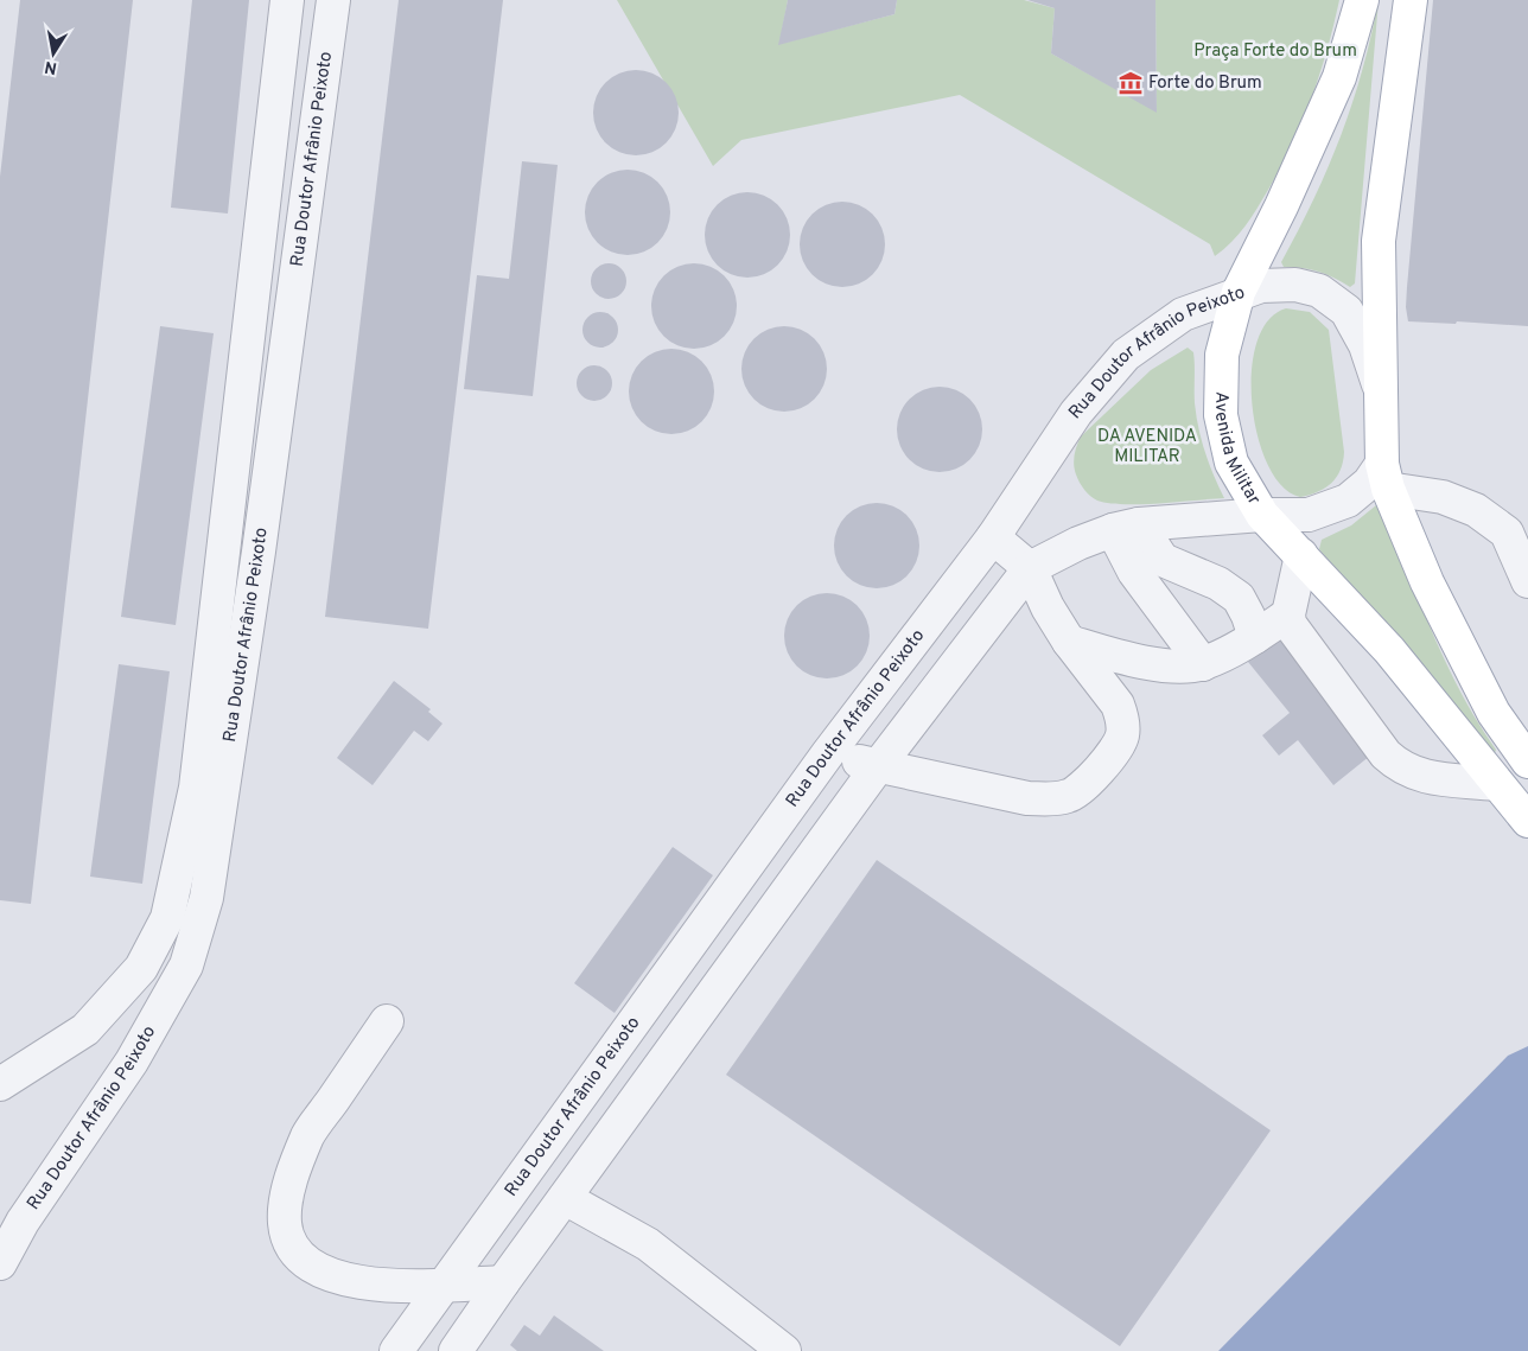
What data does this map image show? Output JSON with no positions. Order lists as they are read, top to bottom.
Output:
{
  "streets": {
    "main road": ["Avenida Militar"],
    "street": ["Rua Doutor Afrânio Peixoto"]
  },
  "crossings": [
    ["Rua Doutor Afrânio Peixoto", "Avenida Militar"]
  ],
  "parks": ["Praça Forte do Brum", "DA AVENIDA MILITAR"],
  "places": {
    "museum": ["Forte do Brum"]
  },
  "north": "bottom"
}
